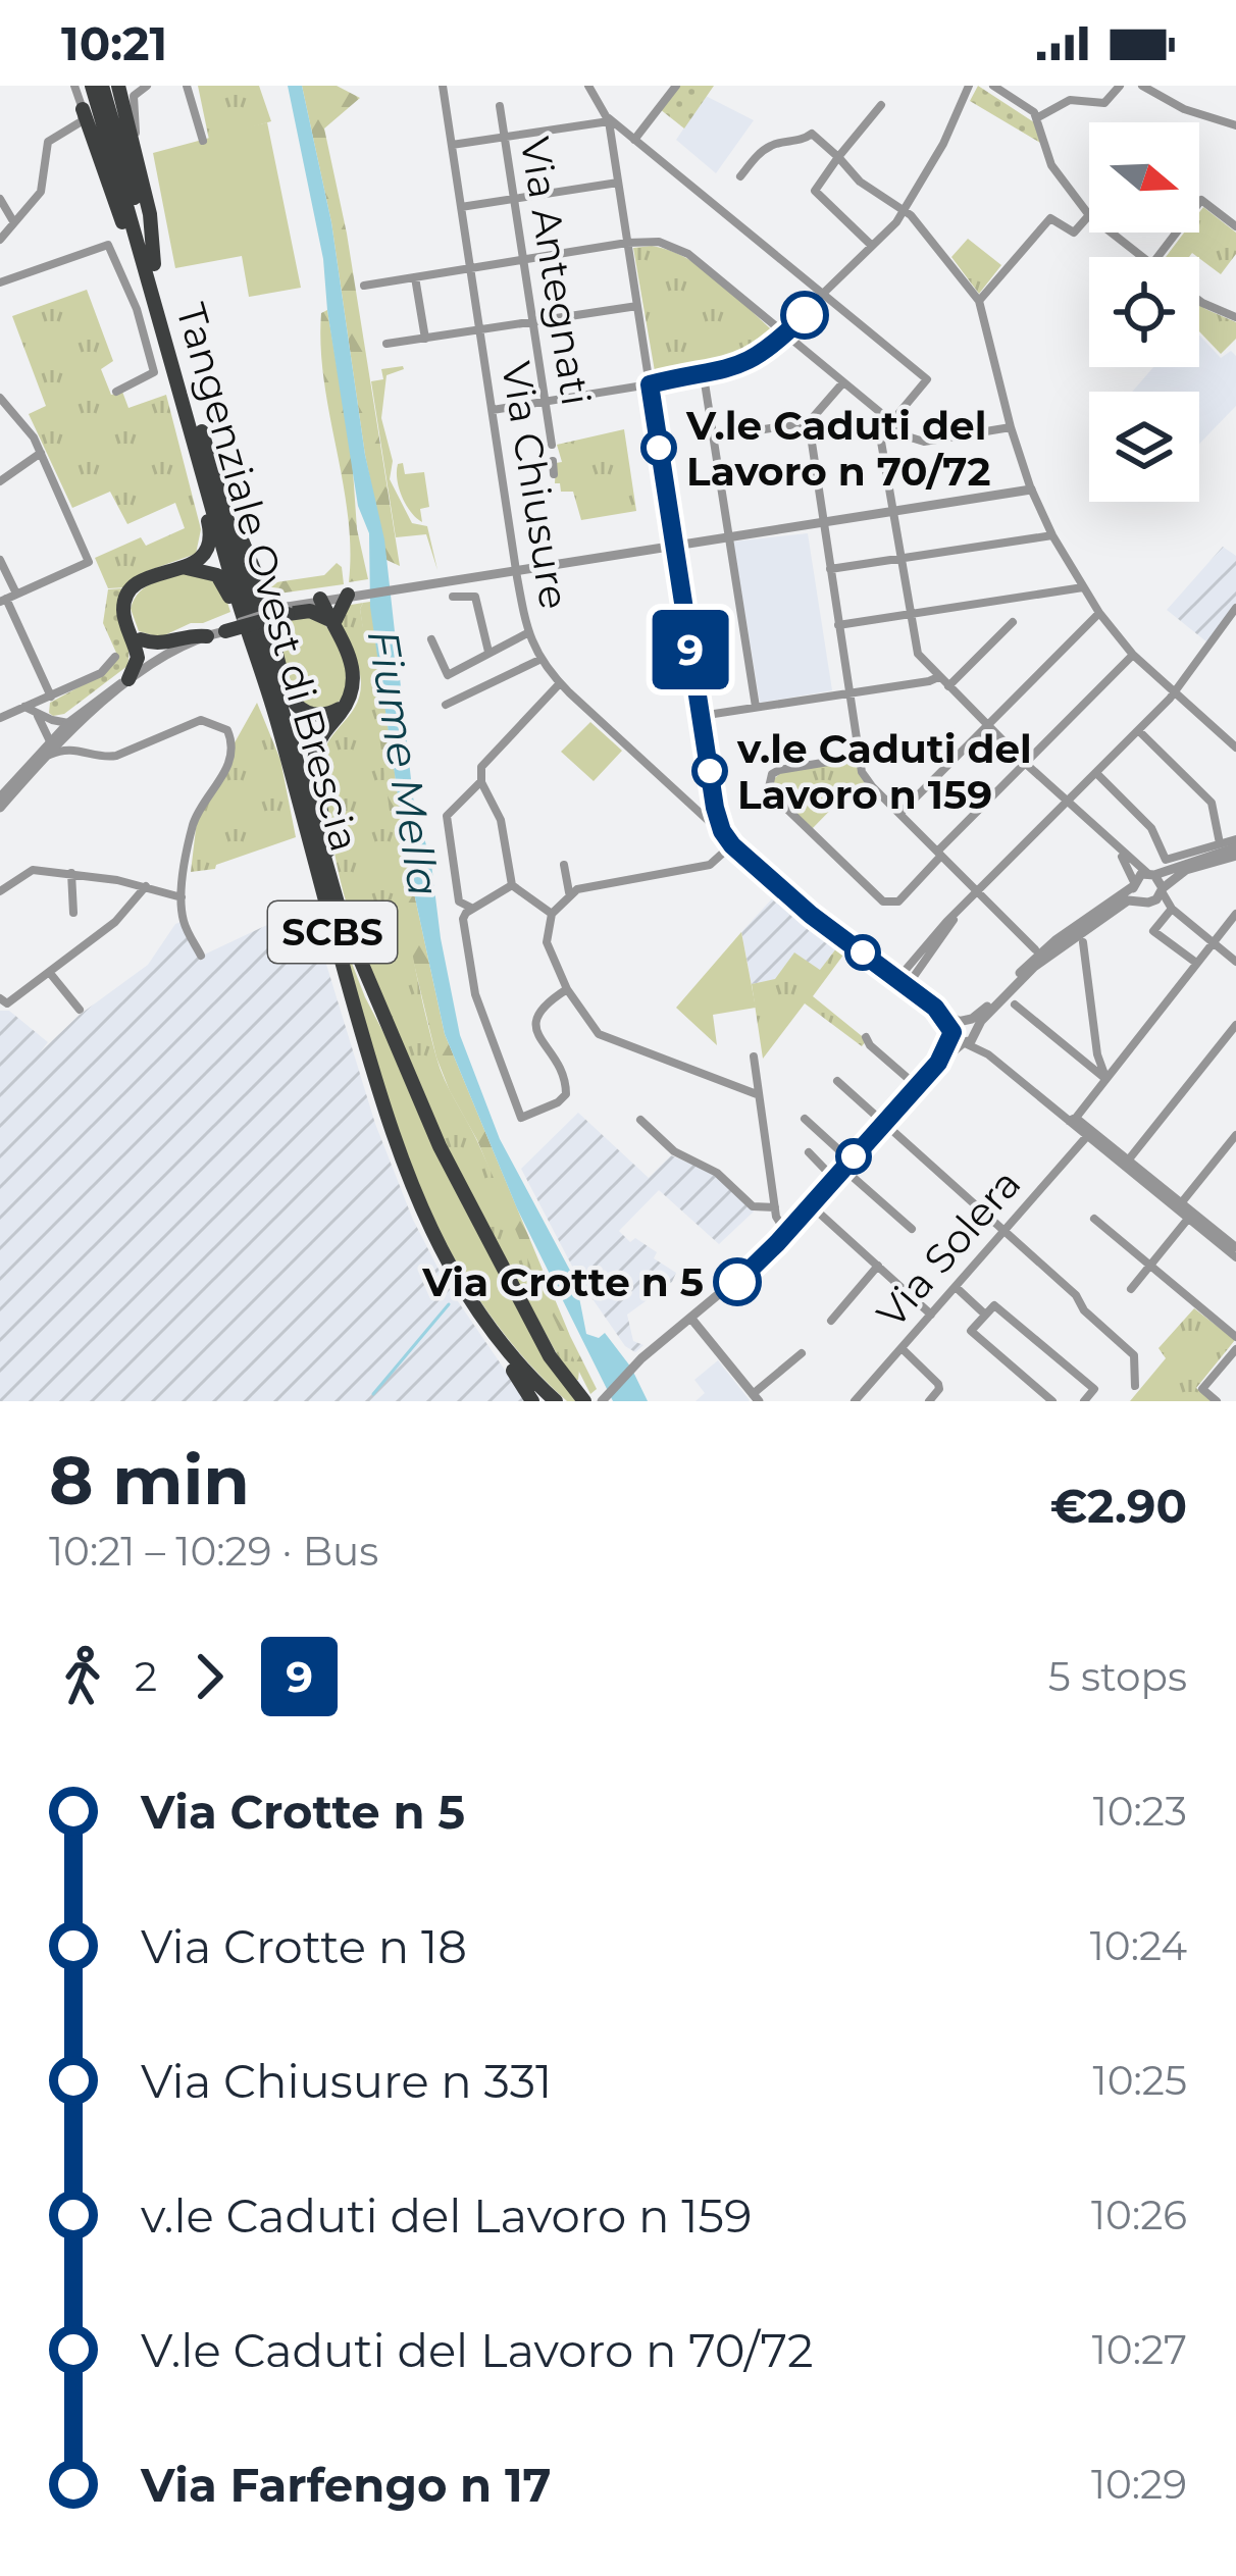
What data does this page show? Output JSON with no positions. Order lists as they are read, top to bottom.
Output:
{
  "streets": {
    "highway": ["Tangenziale Ovest di Brescia", "SCBS"],
    "street": ["Via Antegnati", "Via Chiusure", "Via Solera"]
  },
  "water": ["Fiume Mella"],
  "places": ["V.le Caduti del Lavoro n 70/72", "v.le Caduti del Lavoro n 159", "Via Crotte n 5"],
  "lines": ["bus line 9"],
  "north": "right",
  "page": {
    "status": "10:21",
    "on_map": "9",
    "heading": ["8 min", "10:21 – 10:29 · Bus", "€2.90"],
    "legs": ["2", "9", "5 stops"],
    "list": [
      {
        "name": "Via Crotte n 5",
        "value": "10:23"
      },
      {
        "name": "Via Crotte n 18",
        "value": "10:24"
      },
      {
        "name": "Via Chiusure n 331",
        "value": "10:25"
      },
      {
        "name": "v.le Caduti del Lavoro n 159",
        "value": "10:26"
      },
      {
        "name": "V.le Caduti del Lavoro n 70/72",
        "value": "10:27"
      },
      {
        "name": "Via Farfengo n 17",
        "value": "10:29"
      }
    ]
  }
}
